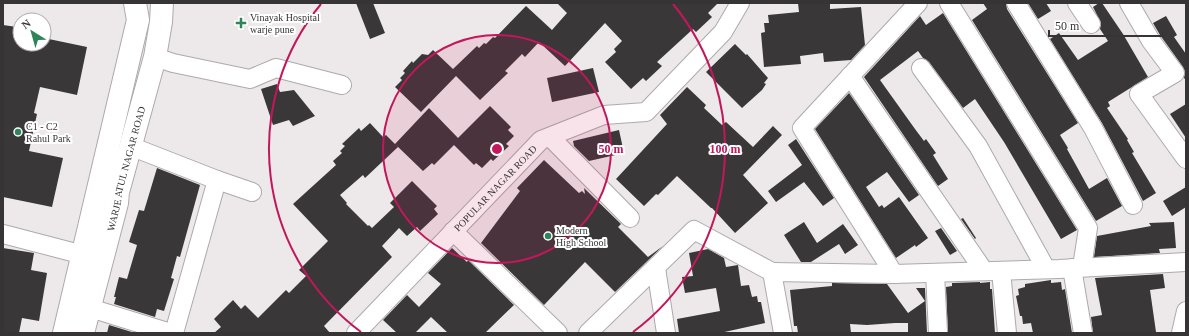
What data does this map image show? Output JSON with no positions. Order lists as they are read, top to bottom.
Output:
{
  "streets": {
    "street": ["WARJE ATUL NAGAR ROAD", "POPULAR NAGAR ROAD"]
  },
  "places": {
    "health": ["Vinayak Hospital warje pune"],
    "other": ["C1 - C2 Rahul Park", "Modern High School"]
  },
  "scale_bar": "50 m",
  "north": "top left",
  "rings": ["50 m", "100 m"]
}
